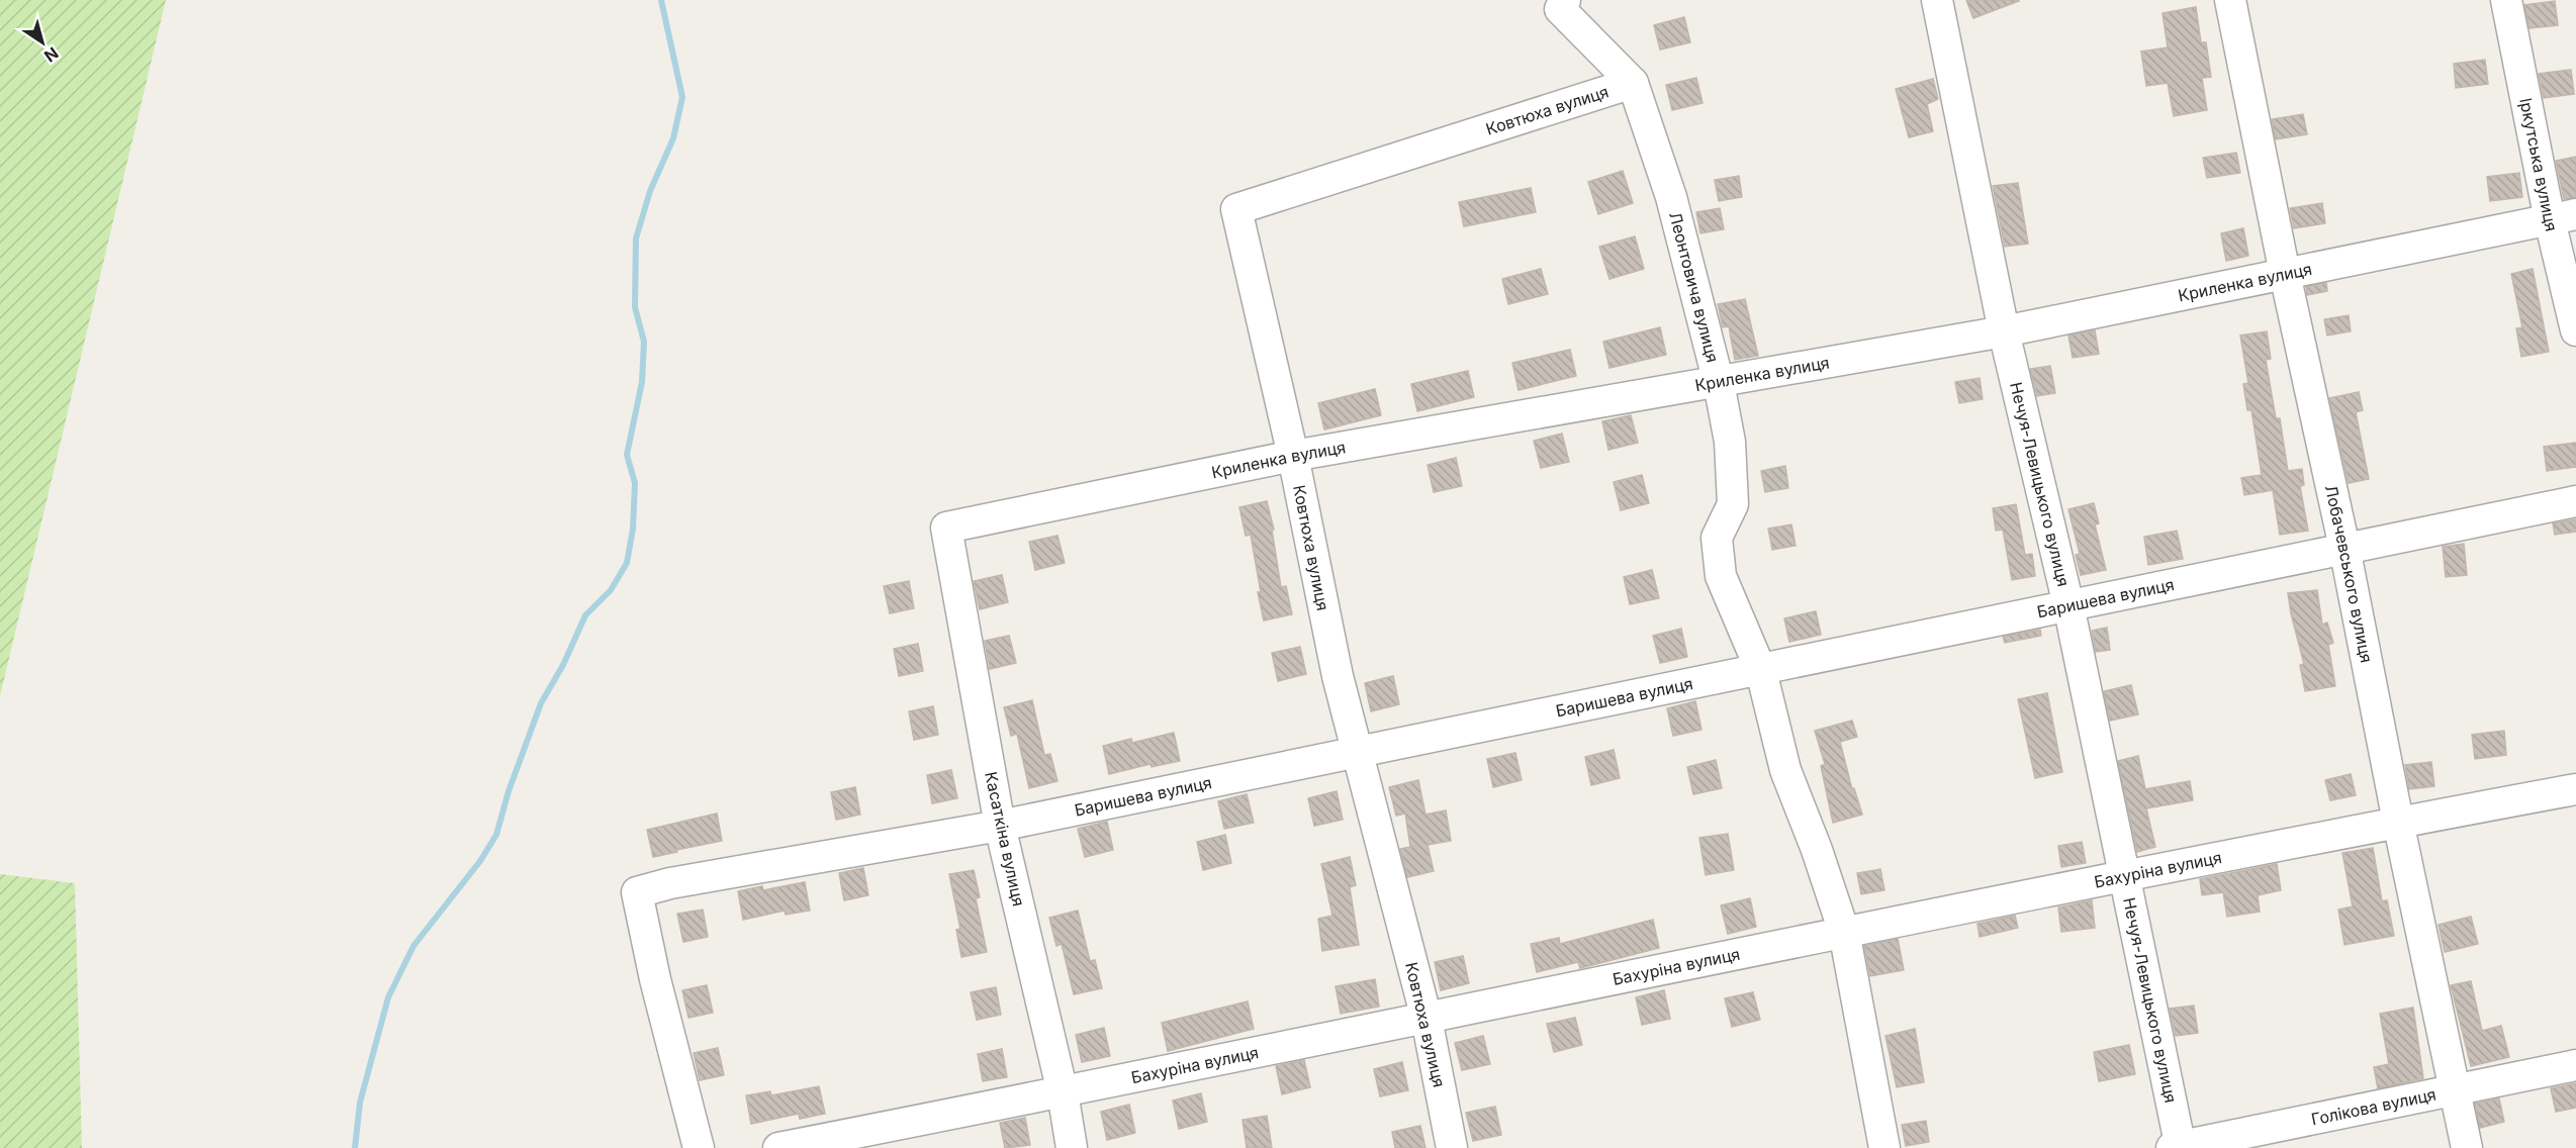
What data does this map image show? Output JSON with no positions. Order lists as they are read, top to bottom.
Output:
{
  "streets": {
    "street": [
      "Ковтюха вулиця",
      "Іркутська вулиця",
      "Криленка вулиця",
      "Леонтовича вулиця",
      "Нечуя-Левицького вулиця",
      "Лобачевського вулиця",
      "Баришева вулиця",
      "Касаткіна вулиця",
      "Бахуріна вулиця",
      "Голікова вулиця"
    ]
  },
  "crossings": [
    ["Ковтюха вулиця", "Криленка вулиця"],
    ["Ковтюха вулиця", "Леонтовича вулиця"],
    ["Ковтюха вулиця", "Баришева вулиця"],
    ["Ковтюха вулиця", "Бахуріна вулиця"],
    ["Іркутська вулиця", "Криленка вулиця"],
    ["Криленка вулиця", "Леонтовича вулиця"],
    ["Криленка вулиця", "Нечуя-Левицького вулиця"],
    ["Криленка вулиця", "Лобачевського вулиця"],
    ["Криленка вулиця", "Касаткіна вулиця"],
    ["Леонтовича вулиця", "Баришева вулиця"],
    ["Леонтовича вулиця", "Бахуріна вулиця"],
    ["Нечуя-Левицького вулиця", "Баришева вулиця"],
    ["Нечуя-Левицького вулиця", "Бахуріна вулиця"],
    ["Нечуя-Левицького вулиця", "Голікова вулиця"],
    ["Лобачевського вулиця", "Баришева вулиця"],
    ["Лобачевського вулиця", "Бахуріна вулиця"],
    ["Лобачевського вулиця", "Голікова вулиця"],
    ["Баришева вулиця", "Касаткіна вулиця"],
    ["Касаткіна вулиця", "Бахуріна вулиця"]
  ],
  "north": "bottom right"
}
